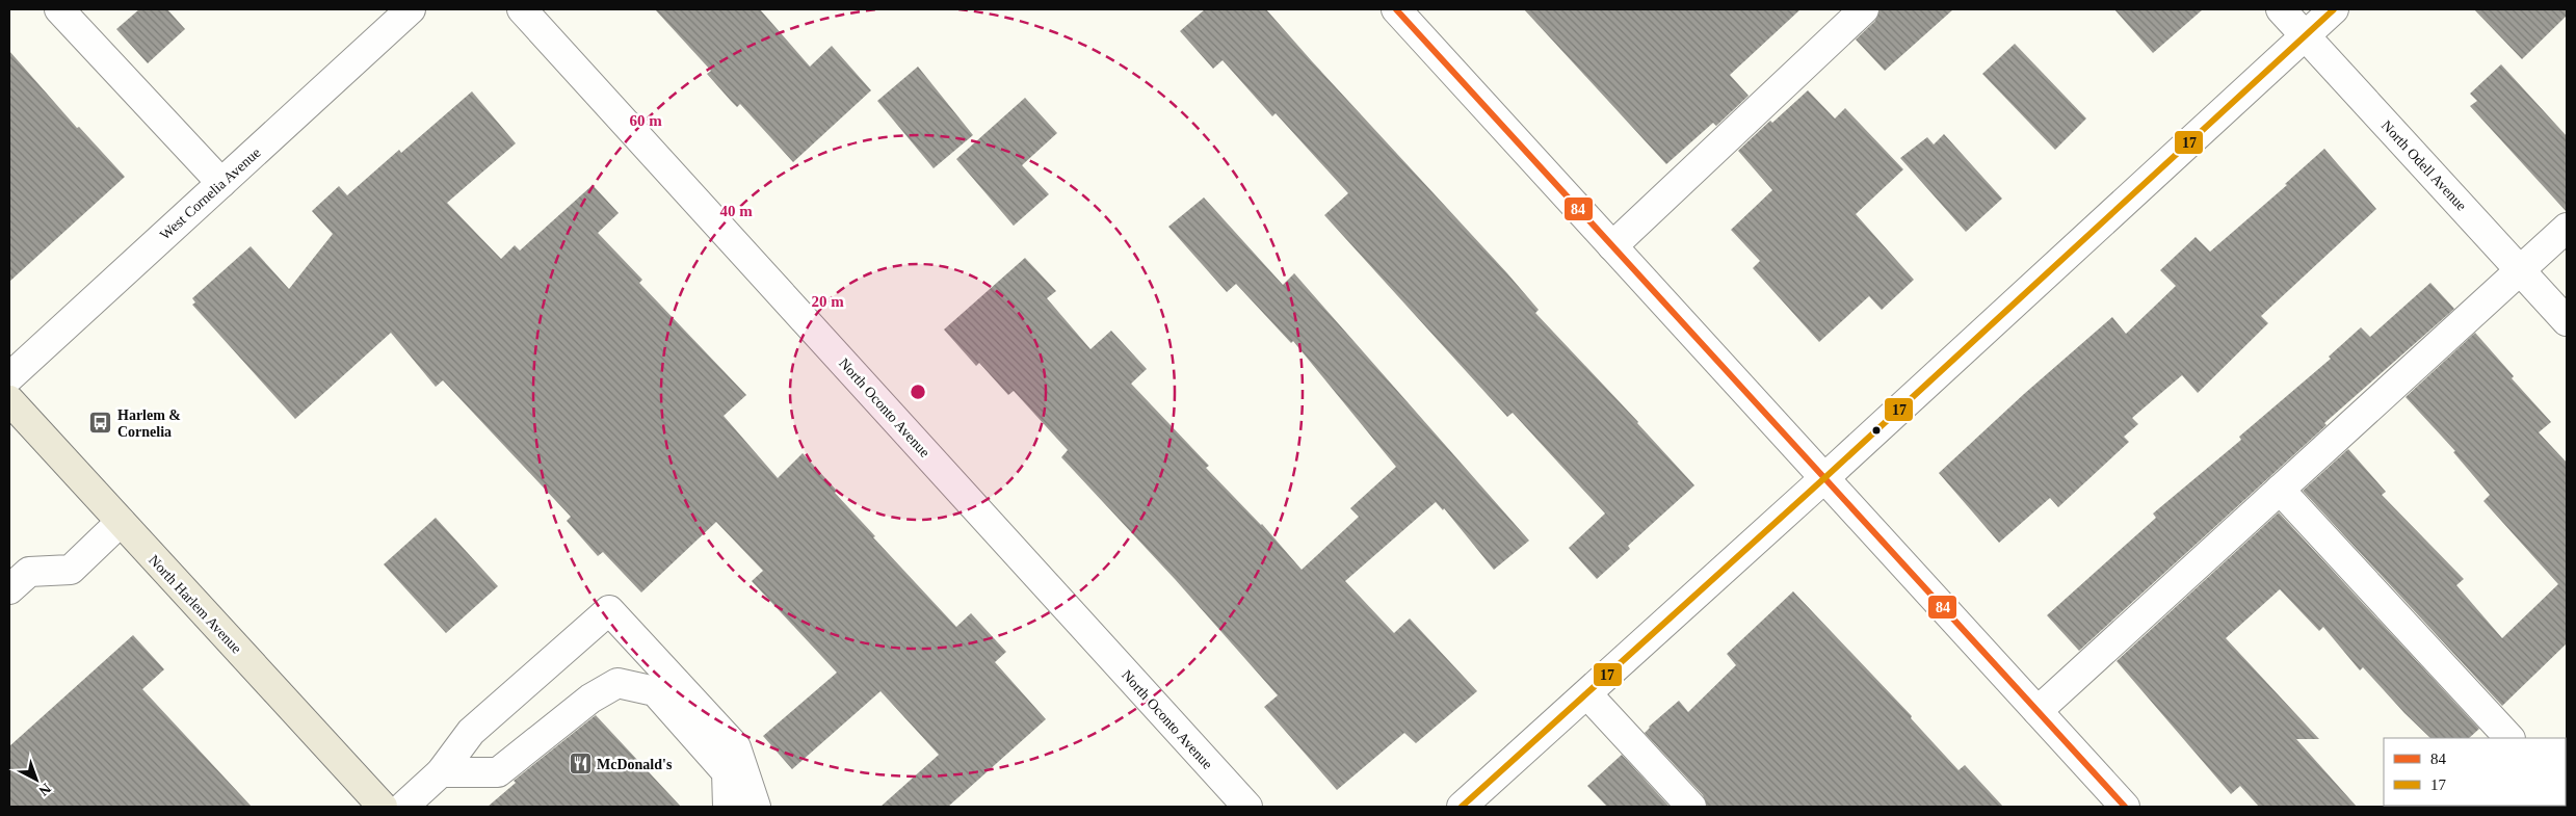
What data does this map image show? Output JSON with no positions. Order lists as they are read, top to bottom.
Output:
{
  "streets": {
    "main road": ["North Harlem Avenue"],
    "street": ["North Odell Avenue", "West Cornelia Avenue", "North Oconto Avenue"]
  },
  "places": {
    "bus stop": ["Harlem & Cornelia"],
    "restaurant": ["McDonald's"]
  },
  "lines": ["transit line 84", "transit line 17"],
  "legend": ["84", "17"],
  "north": "bottom right",
  "rings": ["60 m", "40 m", "20 m"]
}
